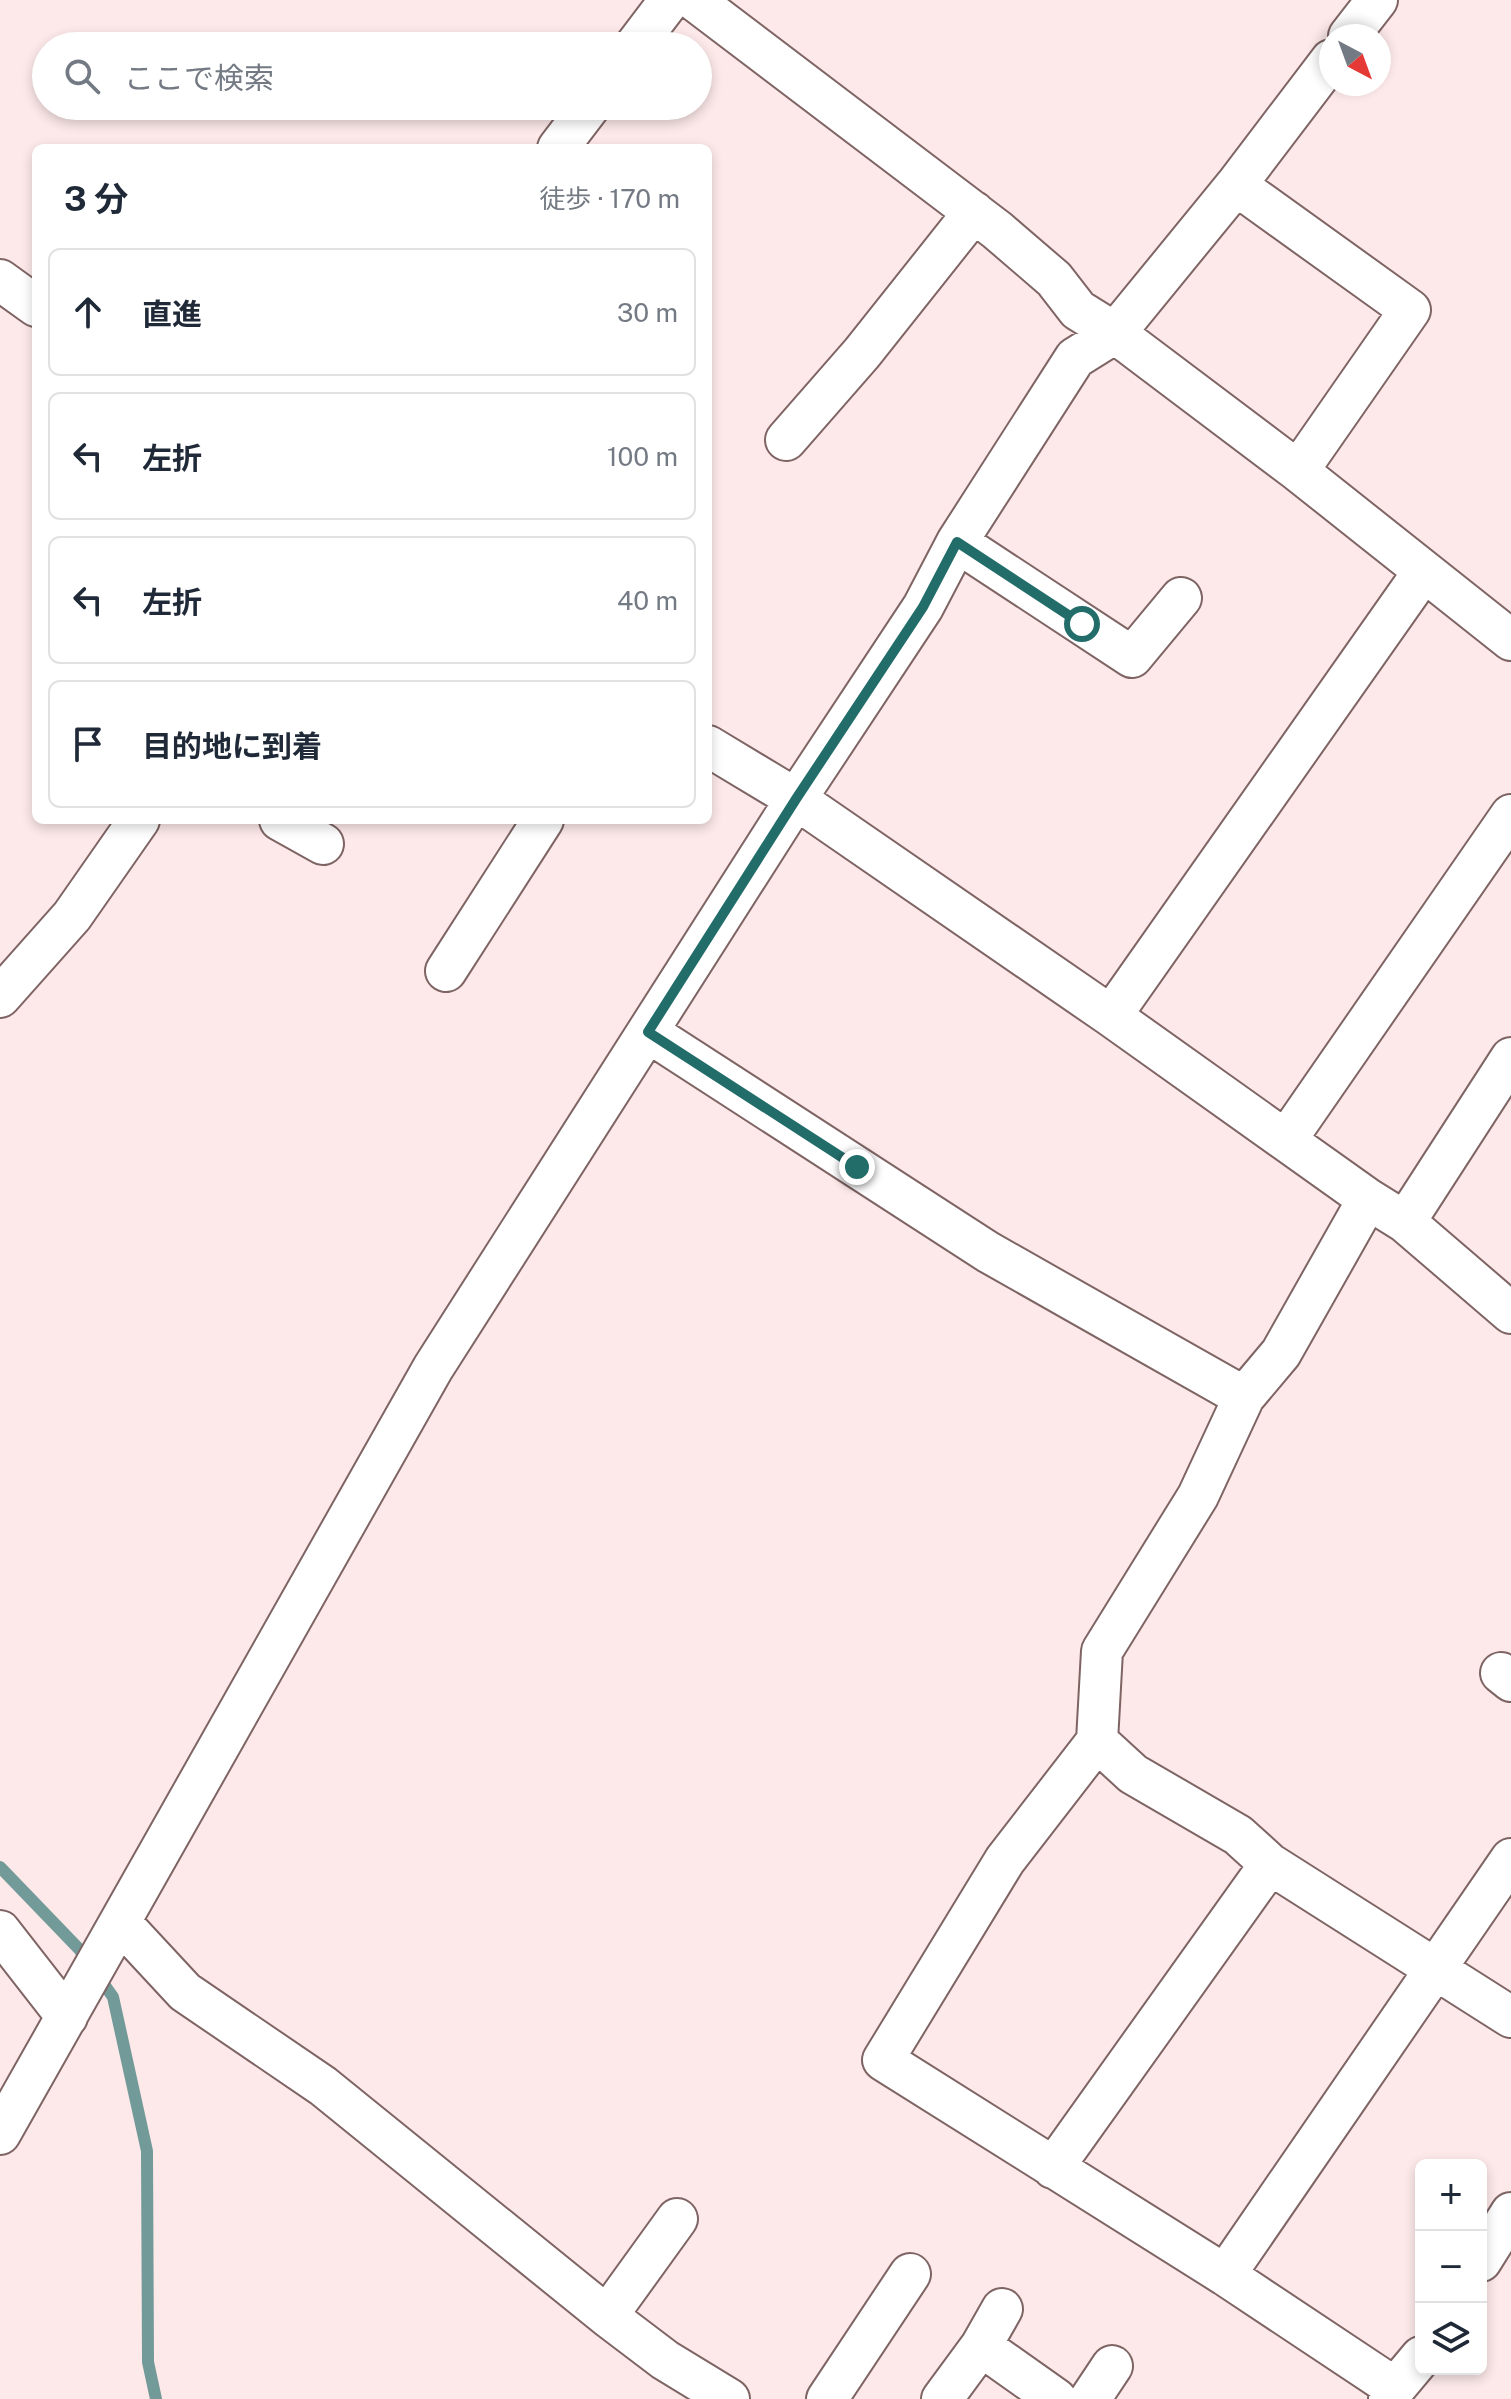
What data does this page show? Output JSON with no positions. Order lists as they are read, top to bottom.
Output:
{
  "north": "bottom right",
  "page": {
    "search": "ここで検索",
    "heading": ["3 分", "徒歩 · 170 m"],
    "list": [
      ["直進", "30 m"],
      ["左折", "100 m"],
      ["左折", "40 m"],
      "目的地に到着"
    ],
    "map_buttons": ["+", "−"]
  }
}
